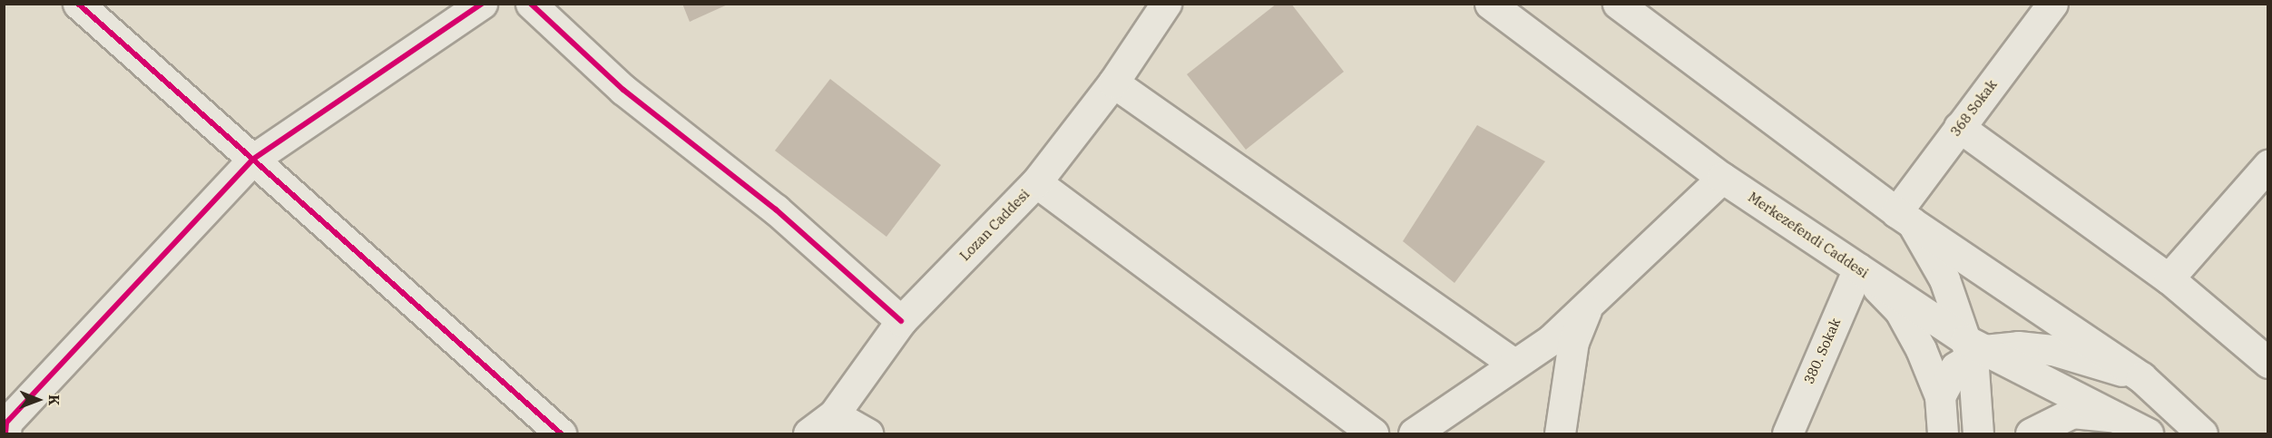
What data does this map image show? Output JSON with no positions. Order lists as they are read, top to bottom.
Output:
{
  "streets": {
    "street": [
      "368 Sokak",
      "Lozan Caddesi",
      "Merkezefendi Caddesi",
      "380. Sokak"
    ]
  },
  "crossings": [
    ["Merkezefendi Caddesi", "380. Sokak"]
  ],
  "north": "right"
}
